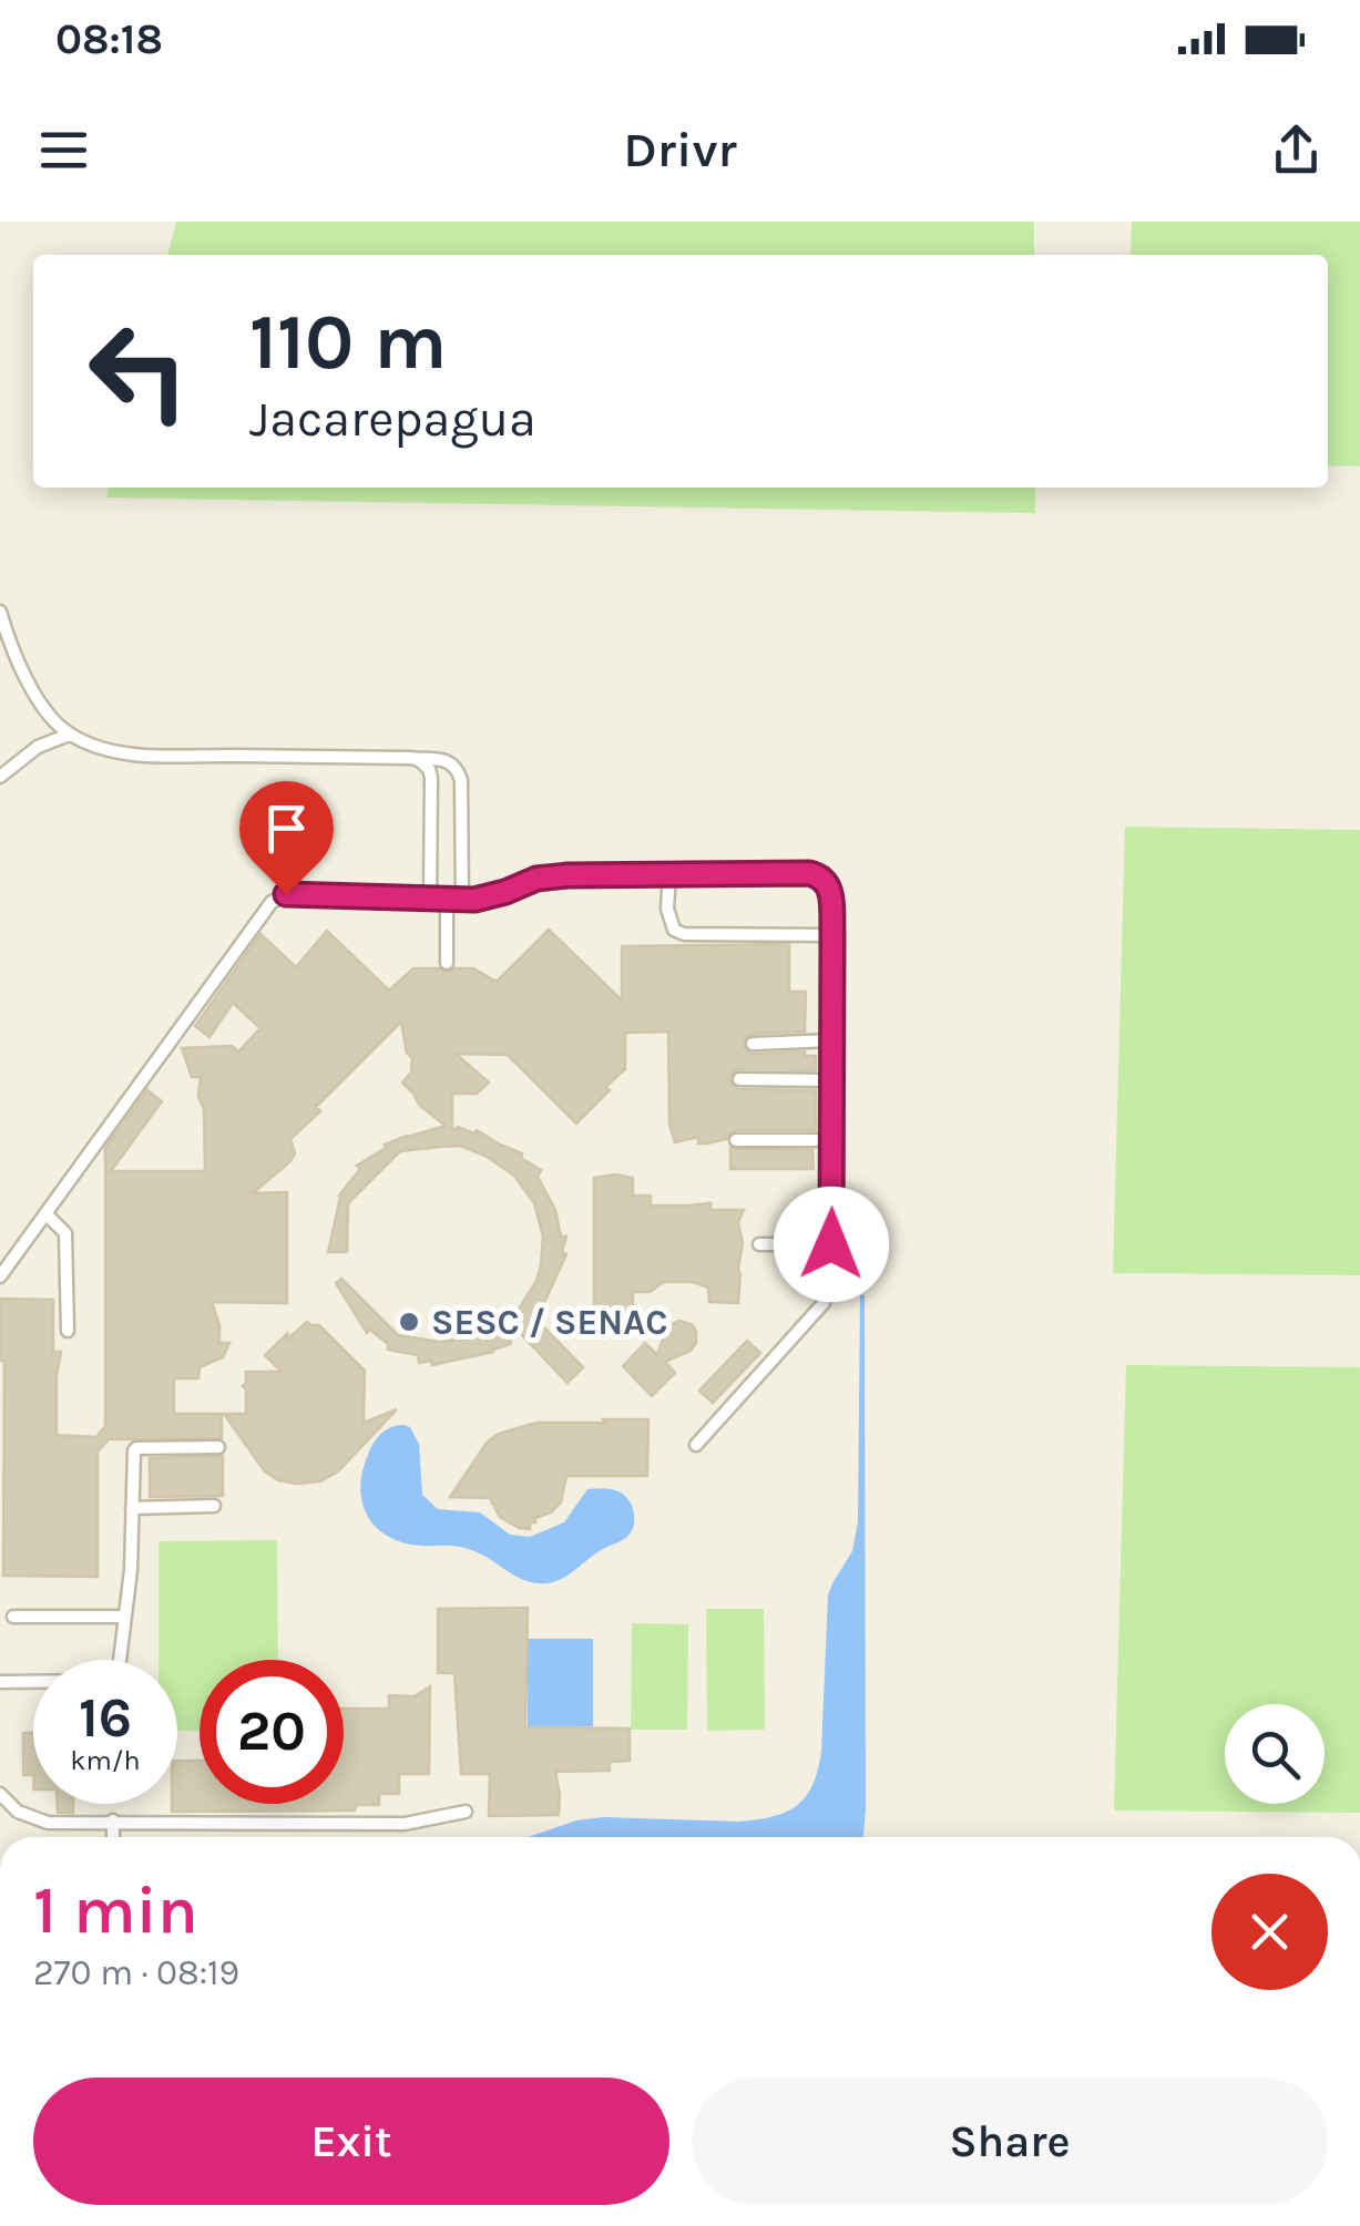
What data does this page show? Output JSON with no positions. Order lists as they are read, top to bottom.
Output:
{
  "places": ["SESC / SENAC"],
  "page": {
    "status": "08:18",
    "header": "Drivr",
    "turn": ["110 m", "Jacarepagua"],
    "speed": "16 km/h",
    "limit": "20",
    "heading": ["1 min", "270 m · 08:19"],
    "buttons": ["Exit", "Share"]
  }
}
